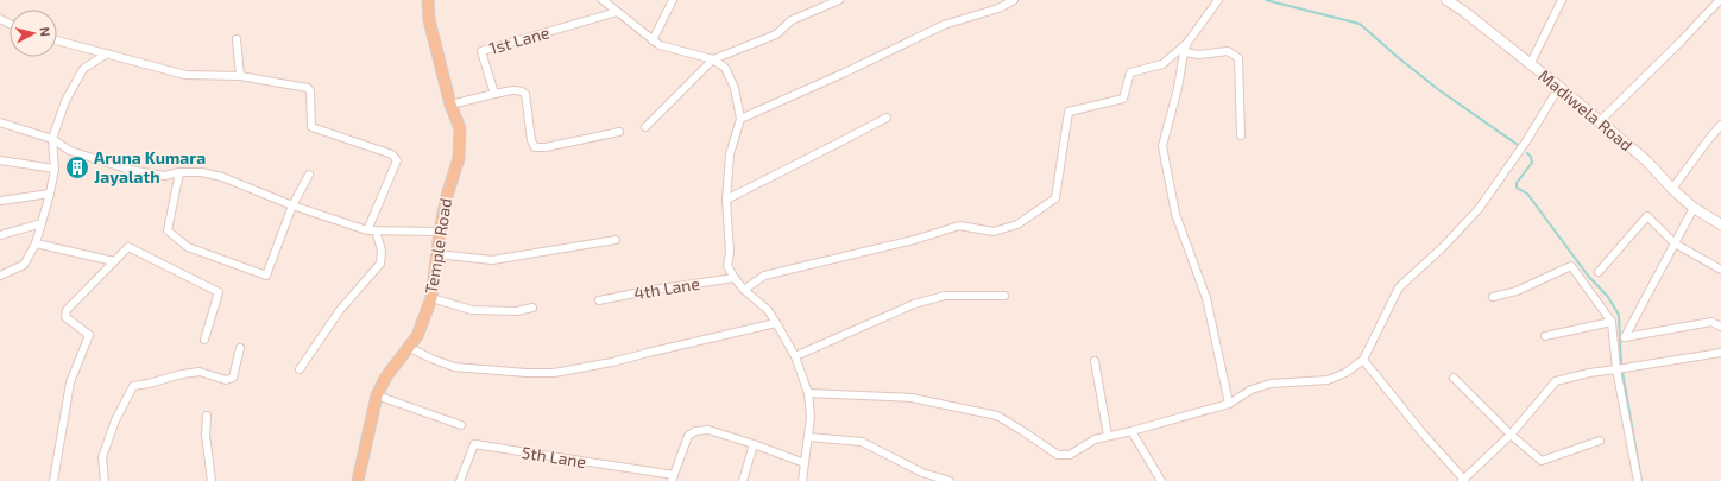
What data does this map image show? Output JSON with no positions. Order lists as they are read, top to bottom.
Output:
{
  "streets": {
    "main road": ["Madiwela Road", "Temple Road"],
    "street": ["1st Lane", "4th Lane", "5th Lane"]
  },
  "places": {
    "building": ["Aruna Kumara Jayalath"]
  },
  "north": "right"
}
